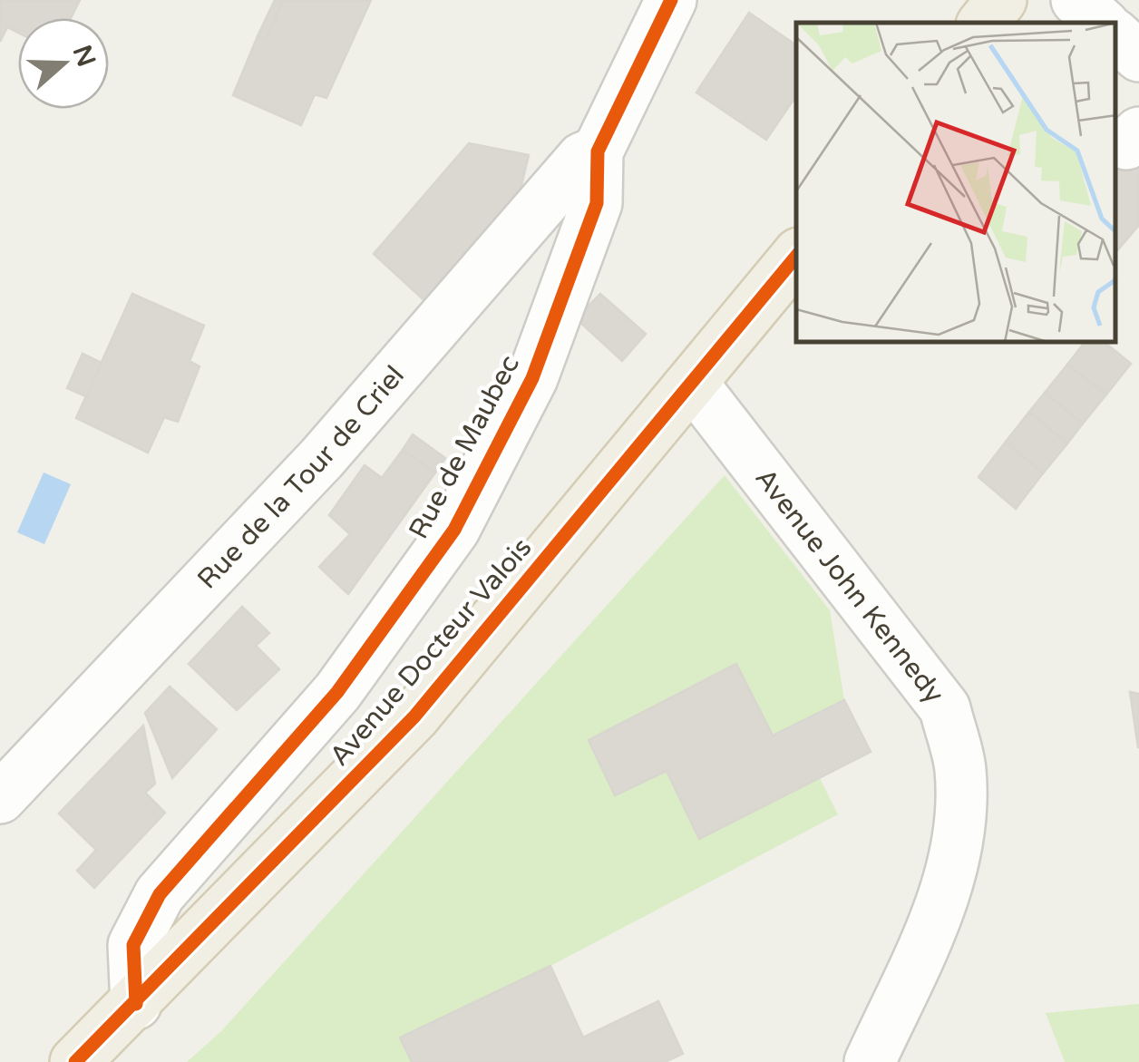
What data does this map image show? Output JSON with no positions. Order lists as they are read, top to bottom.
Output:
{
  "streets": {
    "main road": ["Avenue Docteur Valois"],
    "street": ["Rue de Maubec", "Rue de la Tour de Criel", "Avenue John Kennedy"]
  },
  "crossings": [
    ["Rue de Maubec", "Rue de la Tour de Criel"],
    ["Rue de Maubec", "Avenue Docteur Valois"],
    ["Avenue John Kennedy", "Avenue Docteur Valois"]
  ],
  "north": "right"
}
